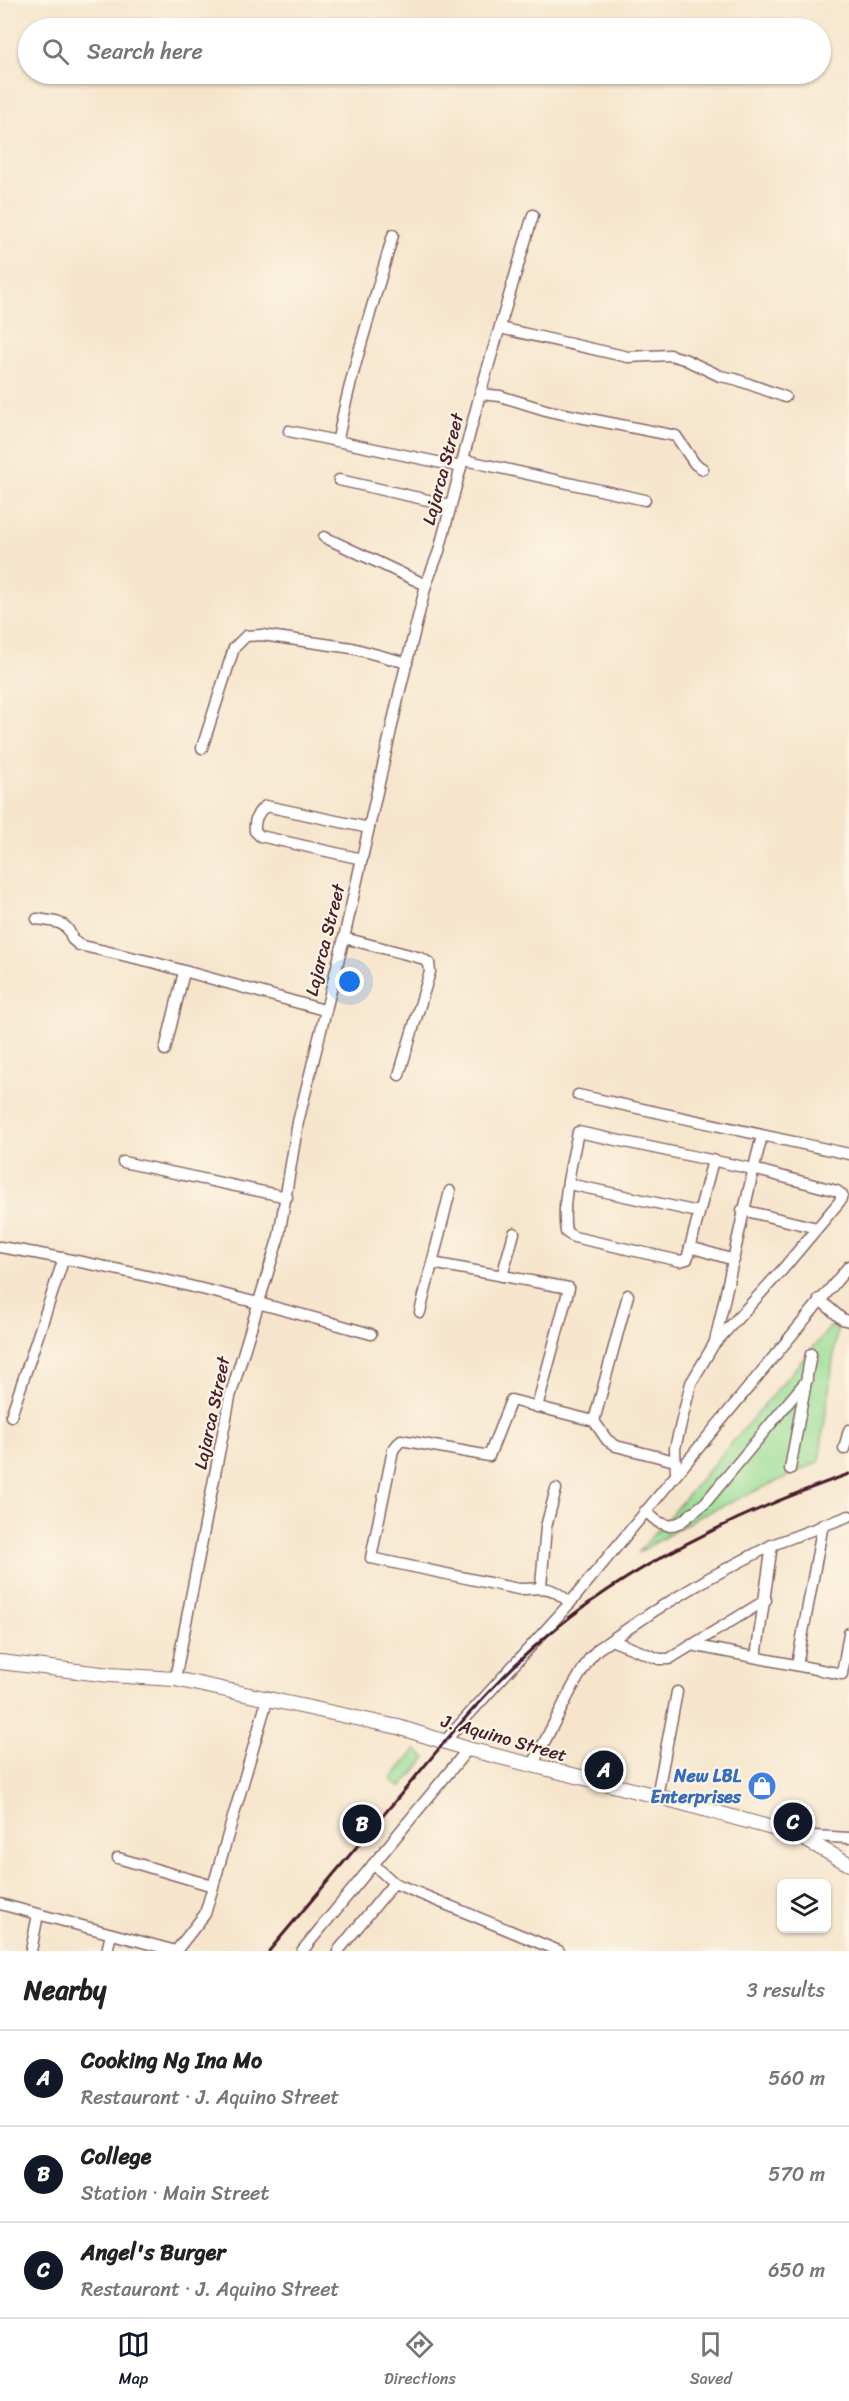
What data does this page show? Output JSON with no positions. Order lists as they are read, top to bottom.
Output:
{
  "streets": {
    "street": ["Lajarca Street", "J. Aquino Street"]
  },
  "crossings": [
    ["Lajarca Street", "J. Aquino Street"]
  ],
  "places": {
    "shop": ["New LBL Enterprises"]
  },
  "page": {
    "search": "Search here",
    "pins": ["A", "C", "B"],
    "heading": ["Nearby", "3 results"],
    "list": [
      {
        "mark": "A",
        "name": "Cooking Ng Ina Mo",
        "note": "Restaurant · J. Aquino Street",
        "value": "560 m"
      },
      {
        "mark": "B",
        "name": "College",
        "note": "Station · Main Street",
        "value": "570 m"
      },
      {
        "mark": "C",
        "name": "Angel's Burger",
        "note": "Restaurant · J. Aquino Street",
        "value": "650 m"
      }
    ],
    "nav": ["Map", "Directions", "Saved"]
  }
}
